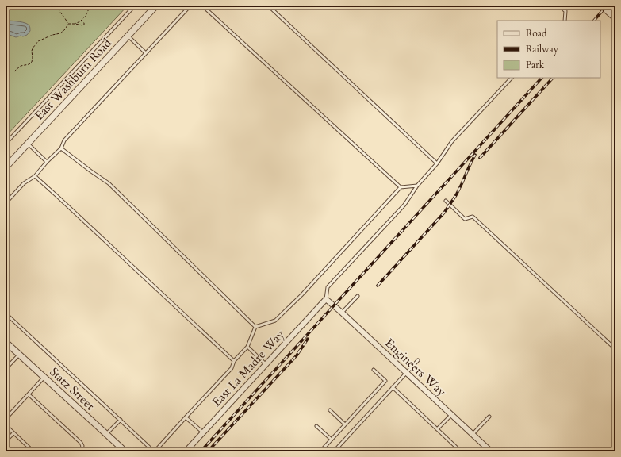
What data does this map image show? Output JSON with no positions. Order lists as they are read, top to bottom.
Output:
{
  "streets": {
    "street": [
      "East Washburn Road",
      "Engineers Way",
      "East La Madre Way",
      "Statz Street"
    ]
  },
  "crossings": [
    ["Engineers Way", "East La Madre Way"]
  ],
  "legend": ["Road", "Railway", "Park"]
}
